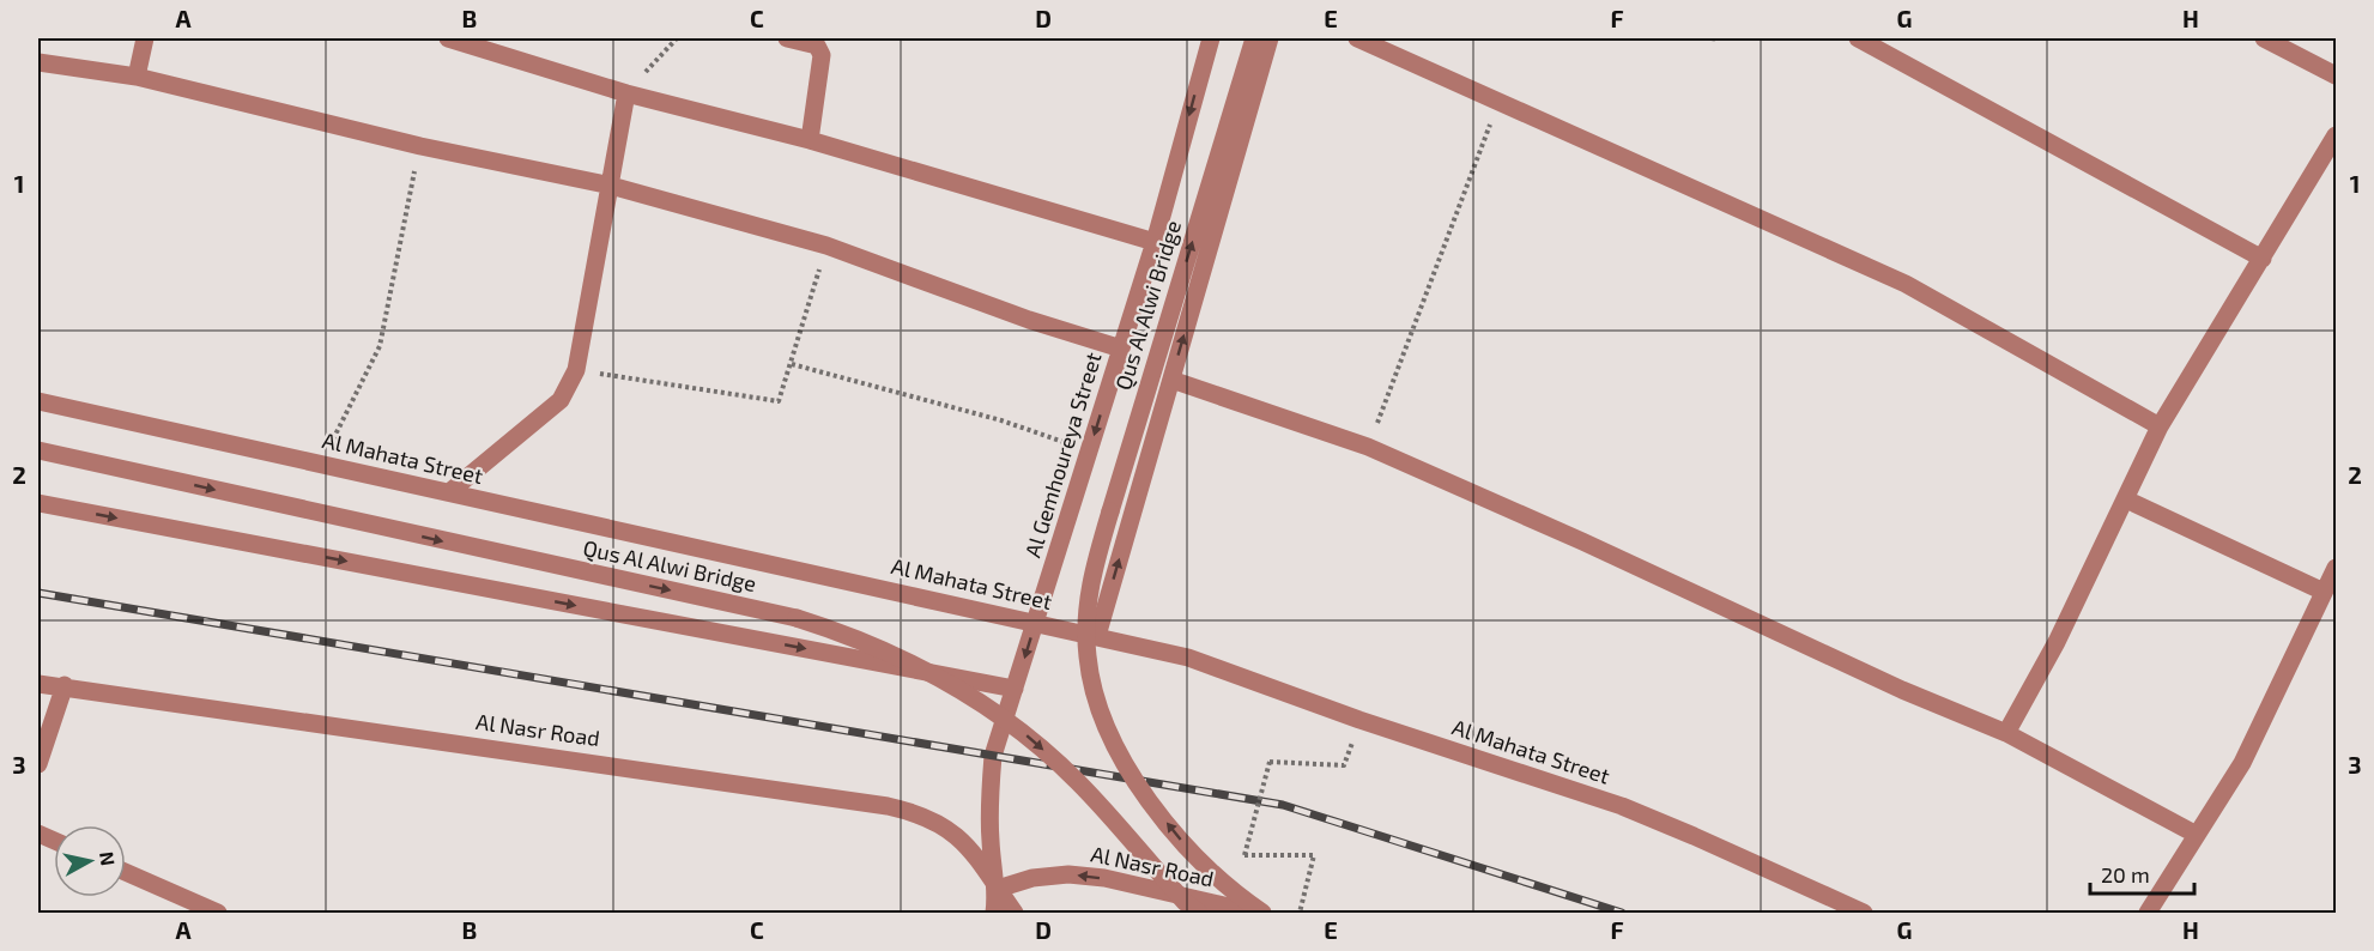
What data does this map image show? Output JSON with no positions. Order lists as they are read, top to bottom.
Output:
{
  "streets": {
    "street": [
      "Qus Al Alwi Bridge",
      "Al Gemhoureya Street",
      "Al Mahata Street",
      "Al Nasr Road"
    ]
  },
  "crossings": [
    ["Al Gemhoureya Street", "Al Mahata Street"],
    ["Al Gemhoureya Street", "Al Nasr Road"]
  ],
  "scale_bar": "20 m",
  "north": "right",
  "grid": {
    "columns": [
      "A",
      "B",
      "C",
      "D",
      "E",
      "F",
      "G",
      "H"
    ],
    "rows": ["1", "2", "3"]
  }
}
